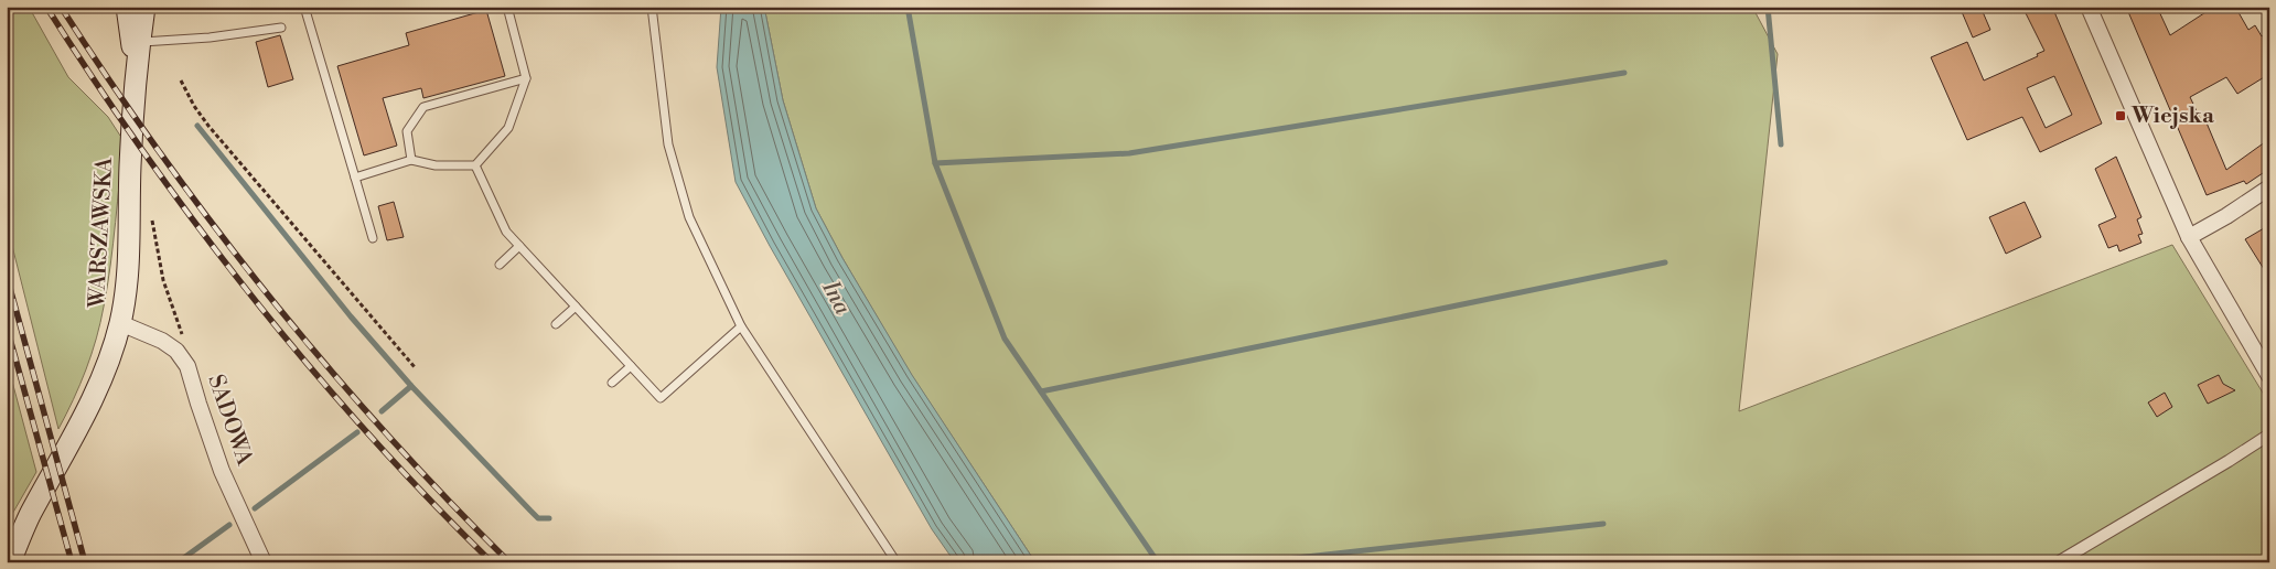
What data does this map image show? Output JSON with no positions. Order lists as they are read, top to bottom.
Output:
{
  "streets": {
    "main road": ["WARSZAWSKA"],
    "street": ["SADOWA"]
  },
  "crossings": [
    ["WARSZAWSKA", "SADOWA"]
  ],
  "water": ["Ina"],
  "places": {
    "transit": ["Wiejska"]
  }
}
